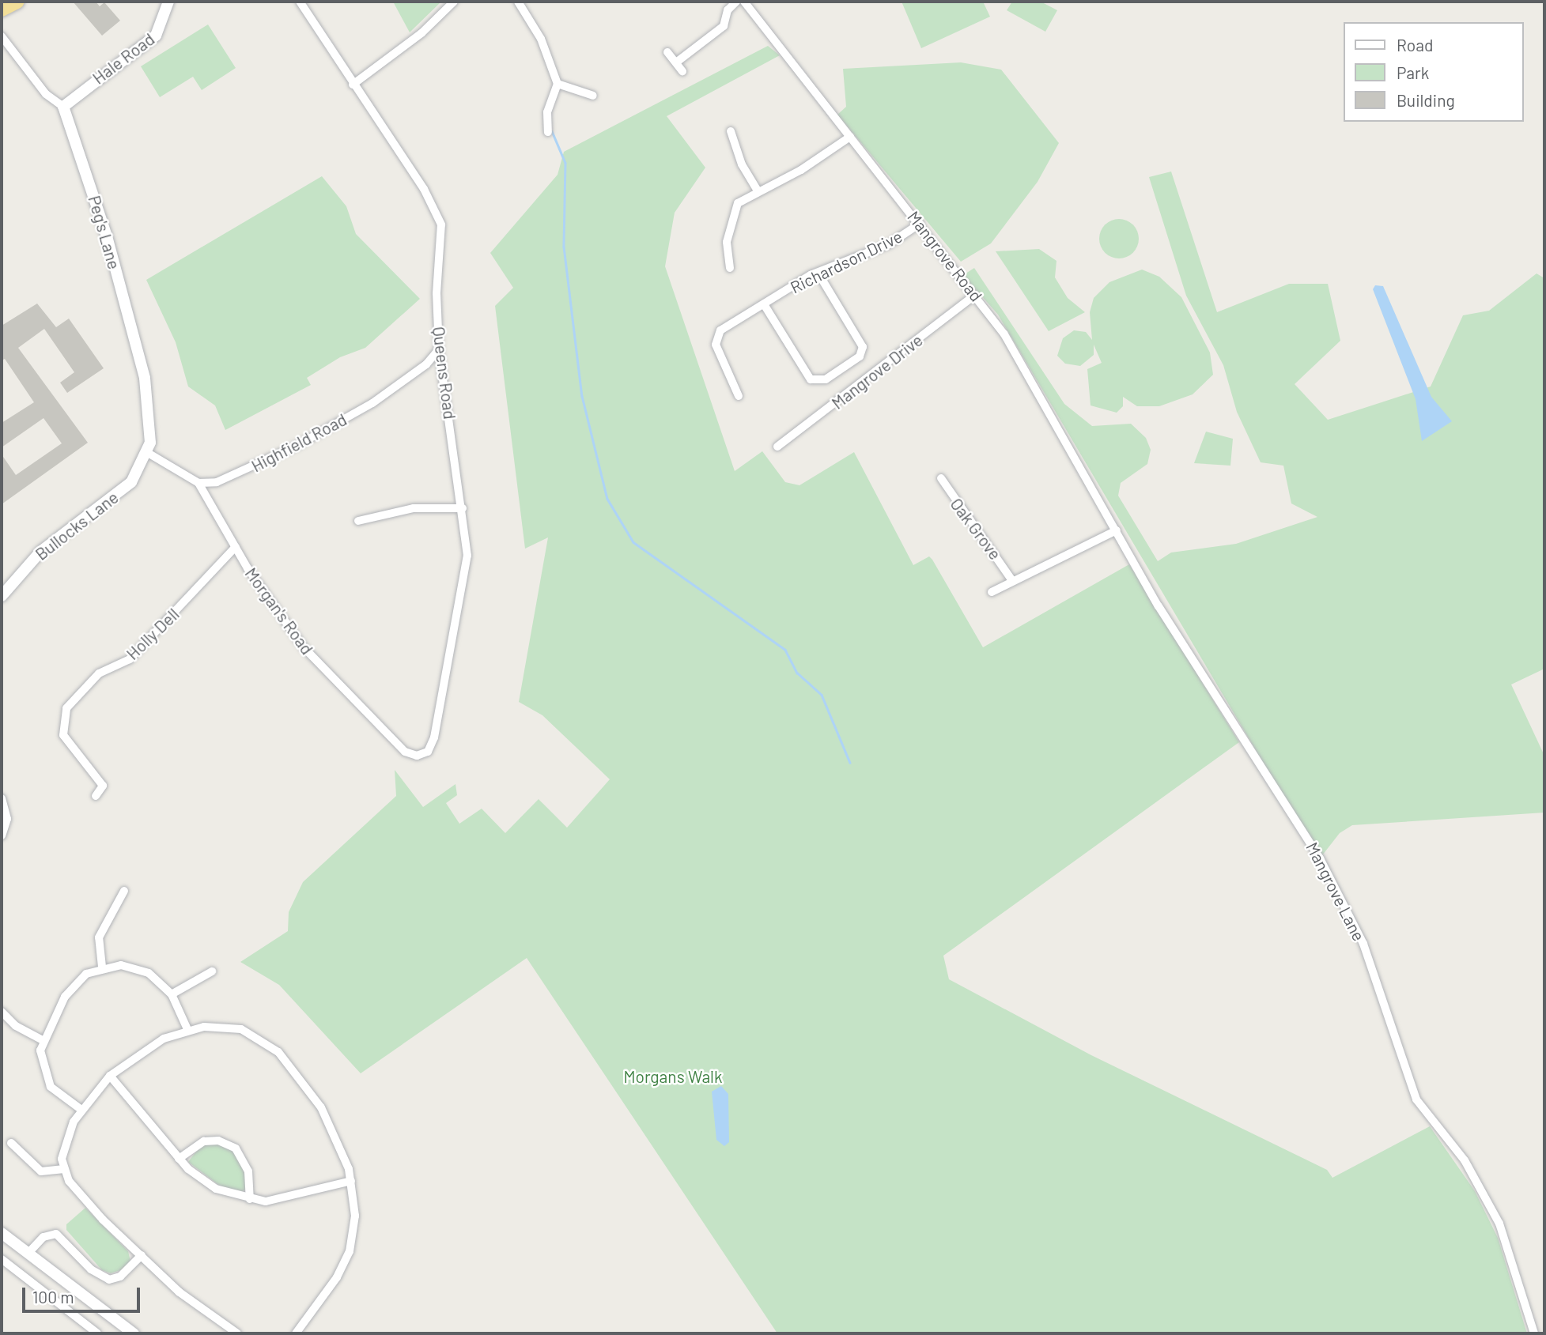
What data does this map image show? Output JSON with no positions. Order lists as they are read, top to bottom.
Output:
{
  "streets": {
    "main road": ["Hale Road", "Peg's Lane", "Bullocks Lane"],
    "street": [
      "Mangrove Road",
      "Richardson Drive",
      "Mangrove Drive",
      "Queens Road",
      "Highfield Road",
      "Oak Grove",
      "Morgan's Road",
      "Holly Dell",
      "Mangrove Lane"
    ]
  },
  "crossings": [
    ["Hale Road", "Peg's Lane"],
    ["Peg's Lane", "Bullocks Lane"],
    ["Mangrove Road", "Richardson Drive"],
    ["Mangrove Road", "Mangrove Drive"],
    ["Mangrove Road", "Mangrove Lane"],
    ["Queens Road", "Highfield Road"],
    ["Queens Road", "Morgan's Road"],
    ["Highfield Road", "Morgan's Road"],
    ["Morgan's Road", "Holly Dell"]
  ],
  "parks": ["Morgans Walk"],
  "legend": ["Road", "Park", "Building"],
  "scale_bar": "100 m"
}
